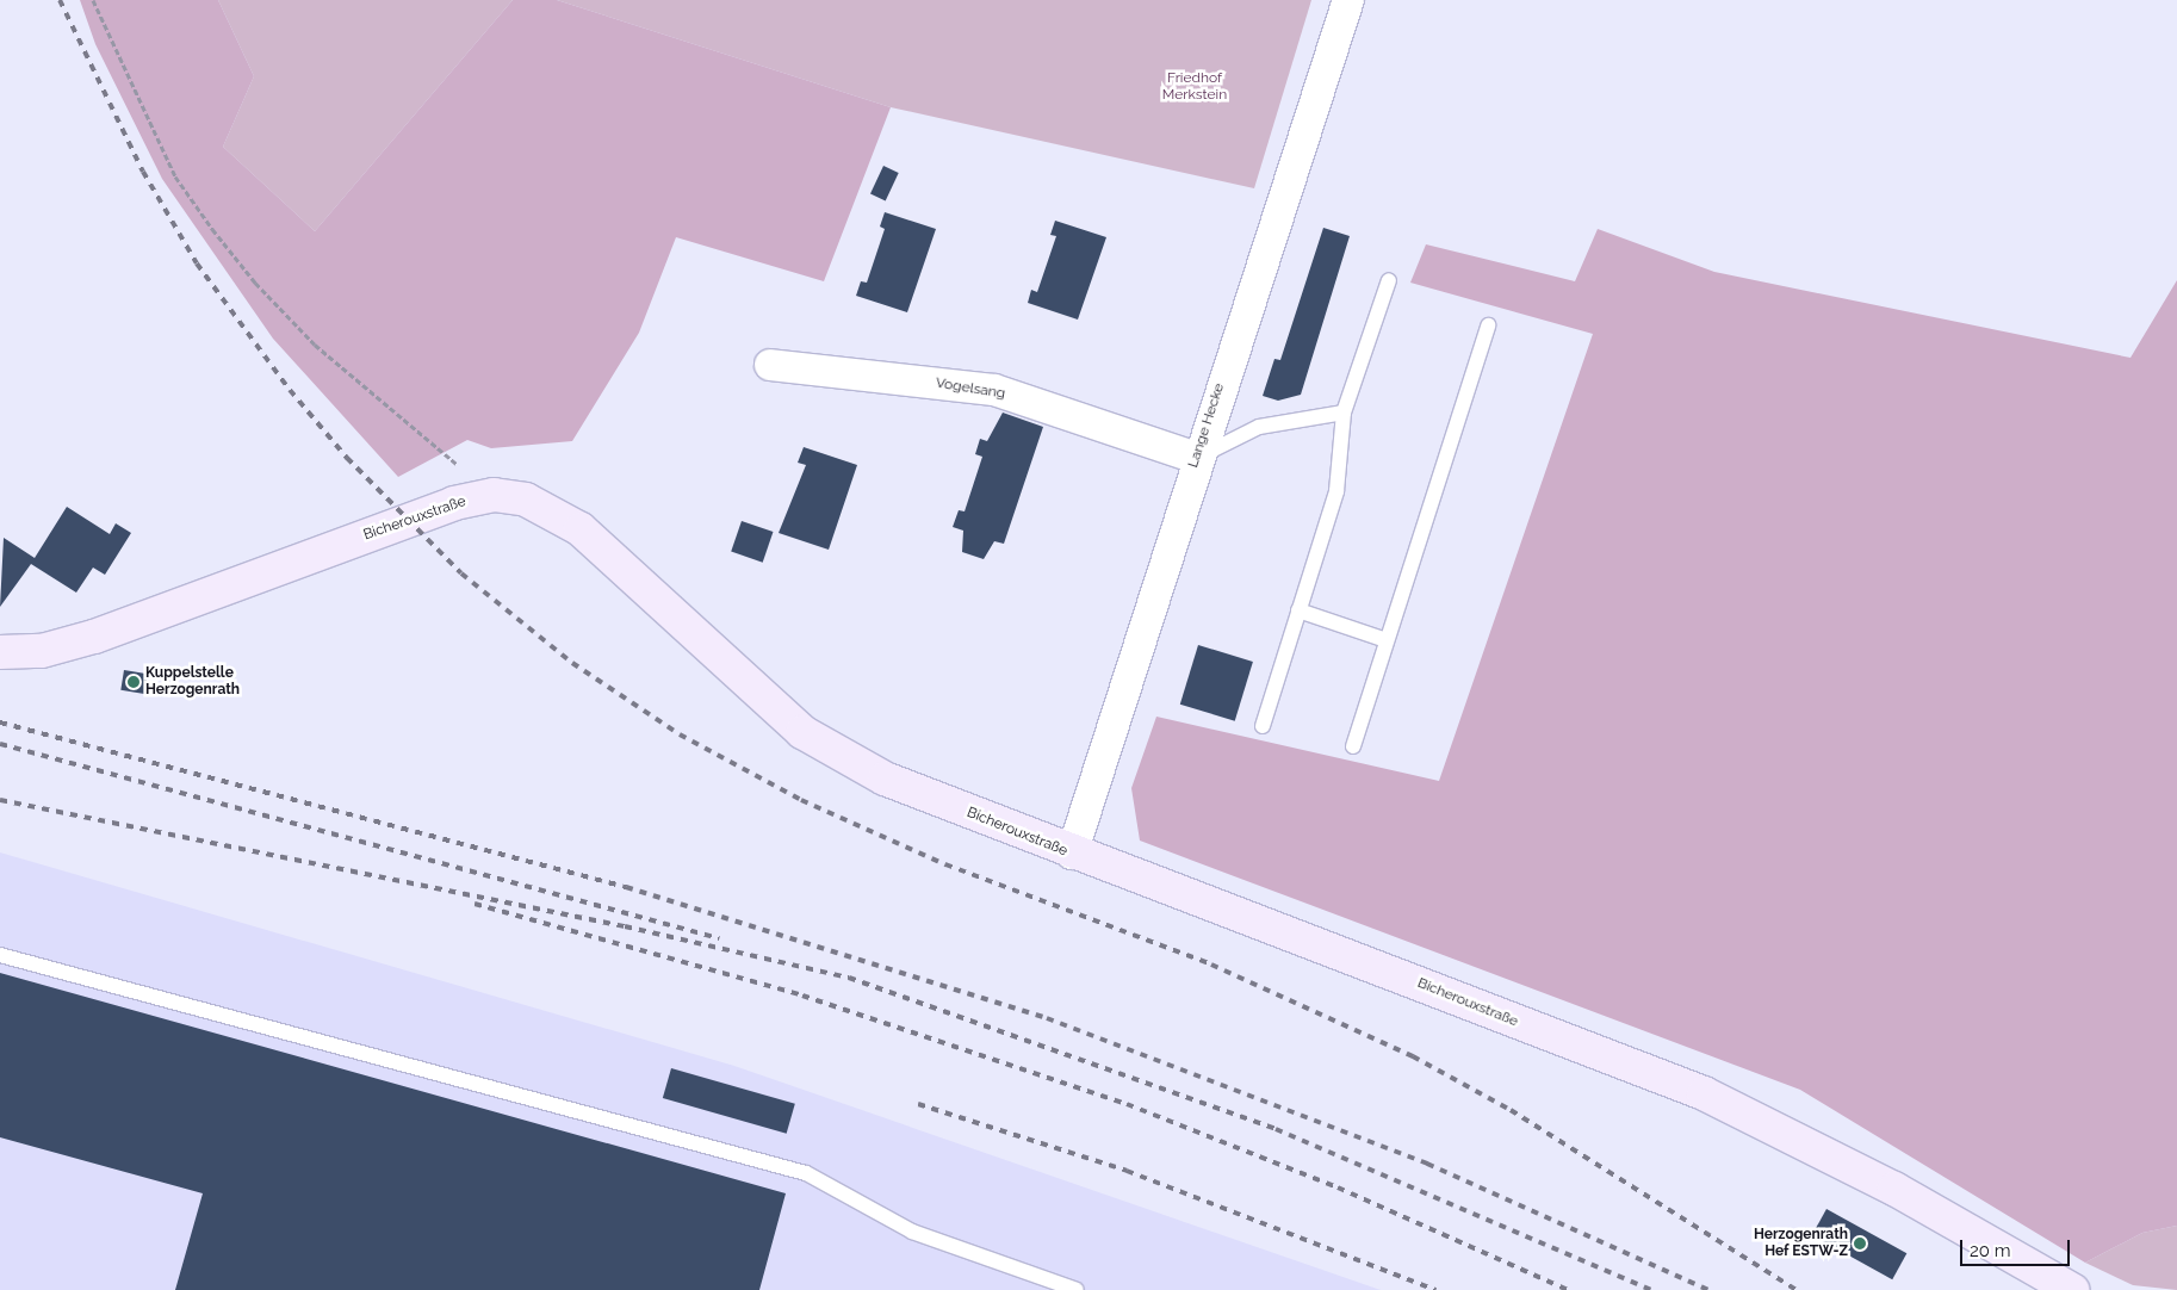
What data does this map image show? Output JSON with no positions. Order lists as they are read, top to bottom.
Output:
{
  "streets": {
    "street": ["Vogelsang", "Lange Hecke", "Bicherouxstraße"]
  },
  "crossings": [
    ["Vogelsang", "Lange Hecke"],
    ["Lange Hecke", "Bicherouxstraße"]
  ],
  "parks": ["Friedhof Merkstein"],
  "places": ["Kuppelstelle Herzogenrath", "Herzogenrath Hef ESTW-Z"],
  "scale_bar": "20 m"
}
